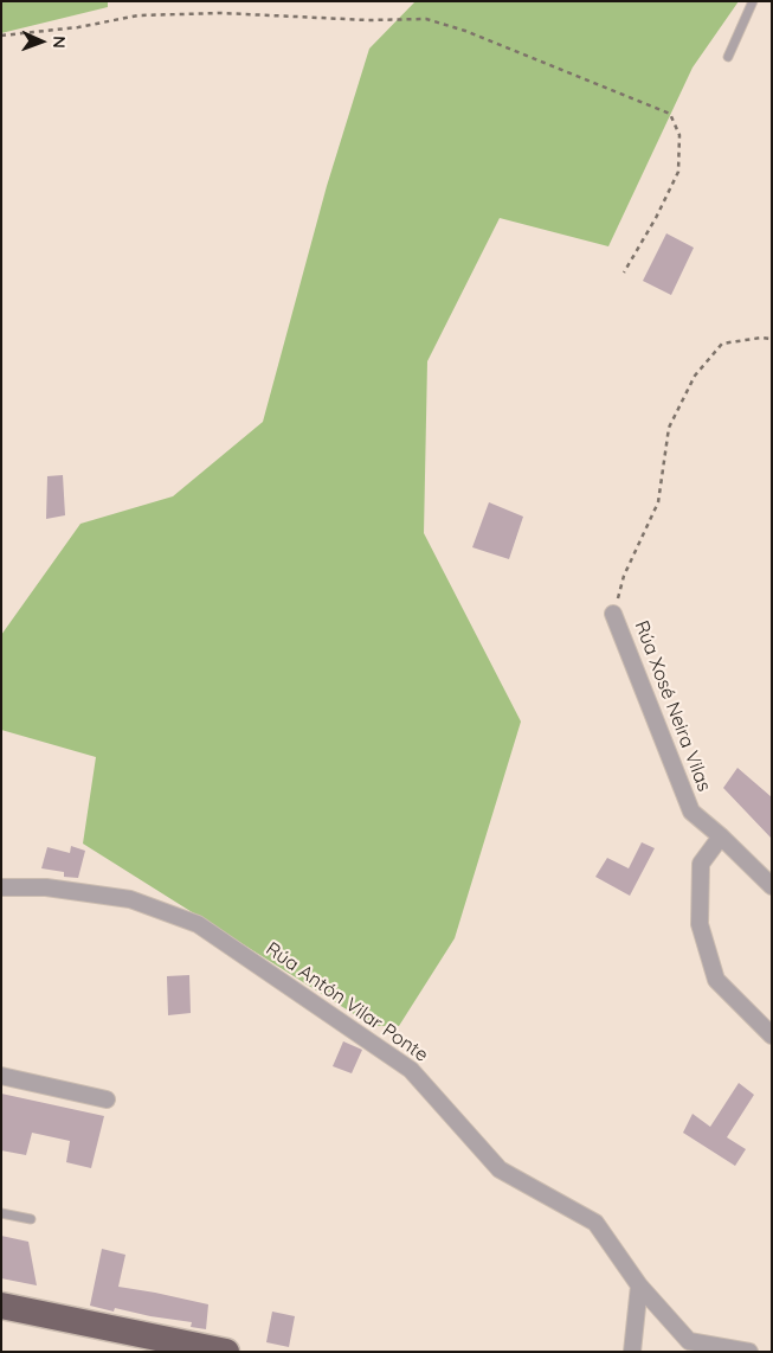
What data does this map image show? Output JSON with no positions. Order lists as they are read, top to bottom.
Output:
{
  "streets": {
    "street": ["Rúa Xosé Neira Vilas", "Rúa Antón Vilar Ponte"]
  },
  "north": "right"
}
